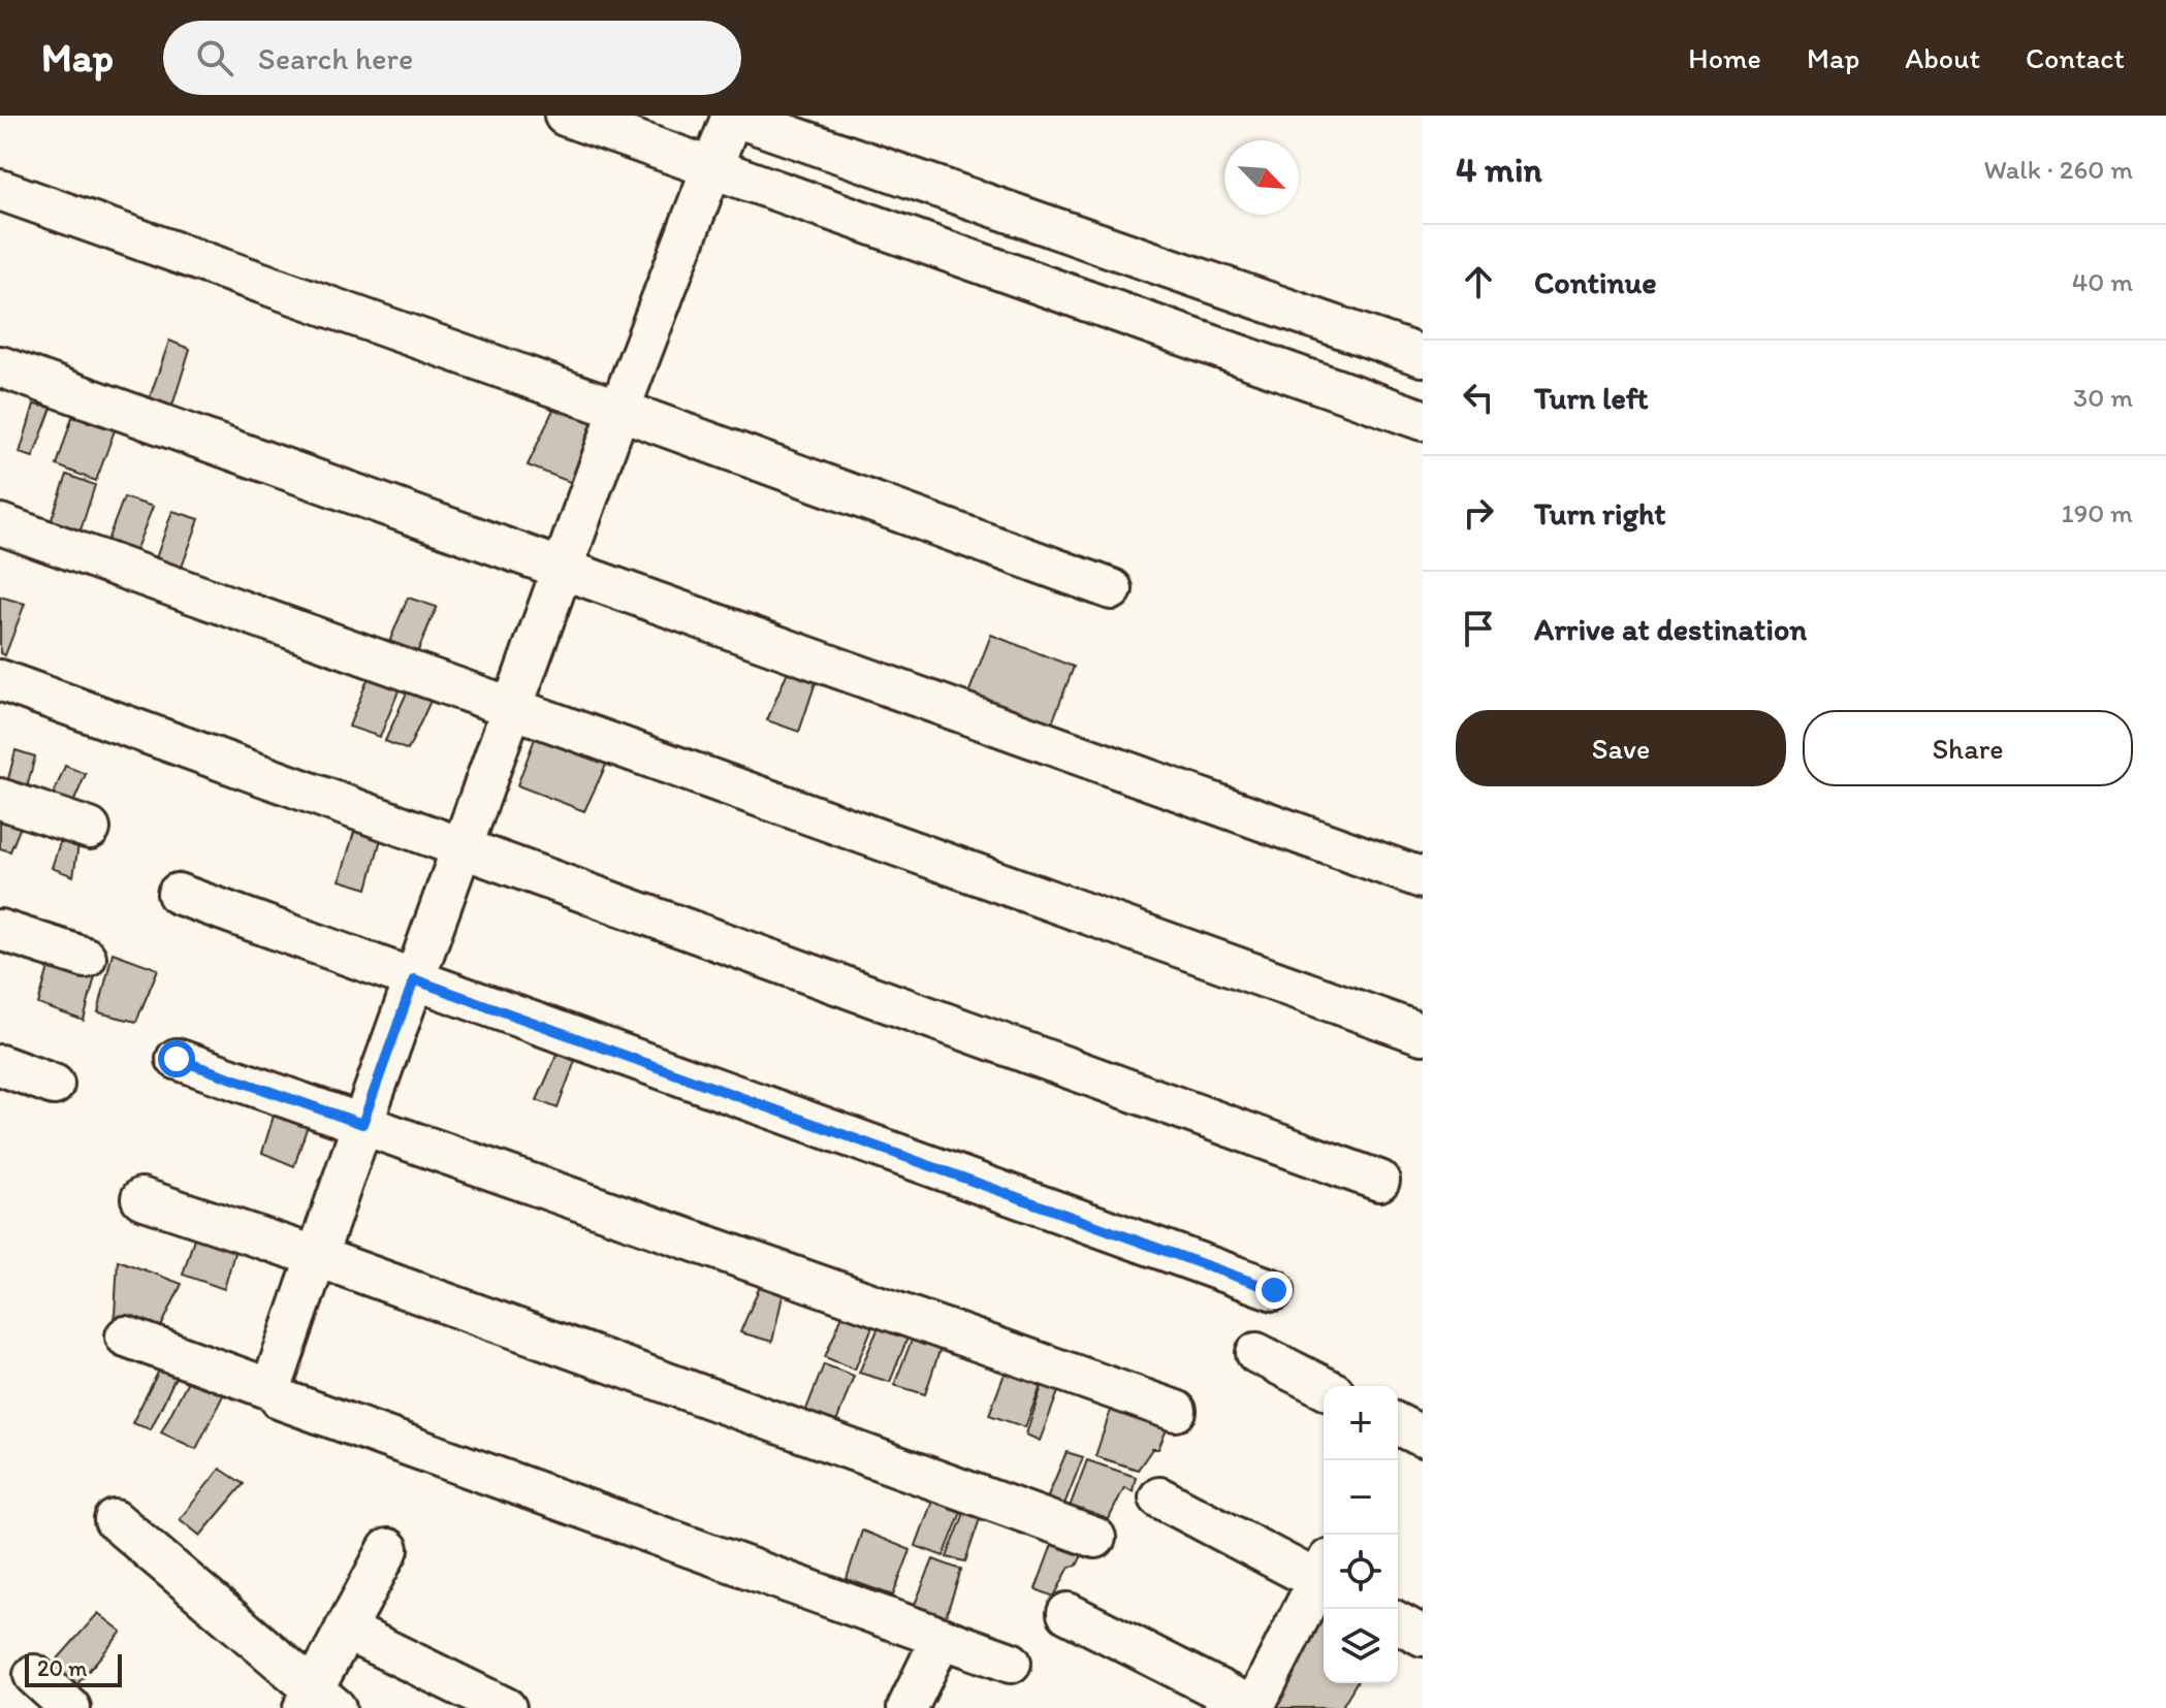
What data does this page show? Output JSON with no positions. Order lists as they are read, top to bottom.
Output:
{
  "scale_bar": "20 m",
  "north": "bottom right",
  "page": {
    "header": "Map",
    "search": "Search here",
    "nav": [
      "Home",
      "Map",
      "About",
      "Contact"
    ],
    "heading": ["4 min", "Walk · 260 m"],
    "list": [
      ["Continue", "40 m"],
      ["Turn left", "30 m"],
      ["Turn right", "190 m"],
      "Arrive at destination"
    ],
    "buttons": ["Save", "Share"],
    "map_buttons": ["+", "−"],
    "scale": "20 m"
  }
}
